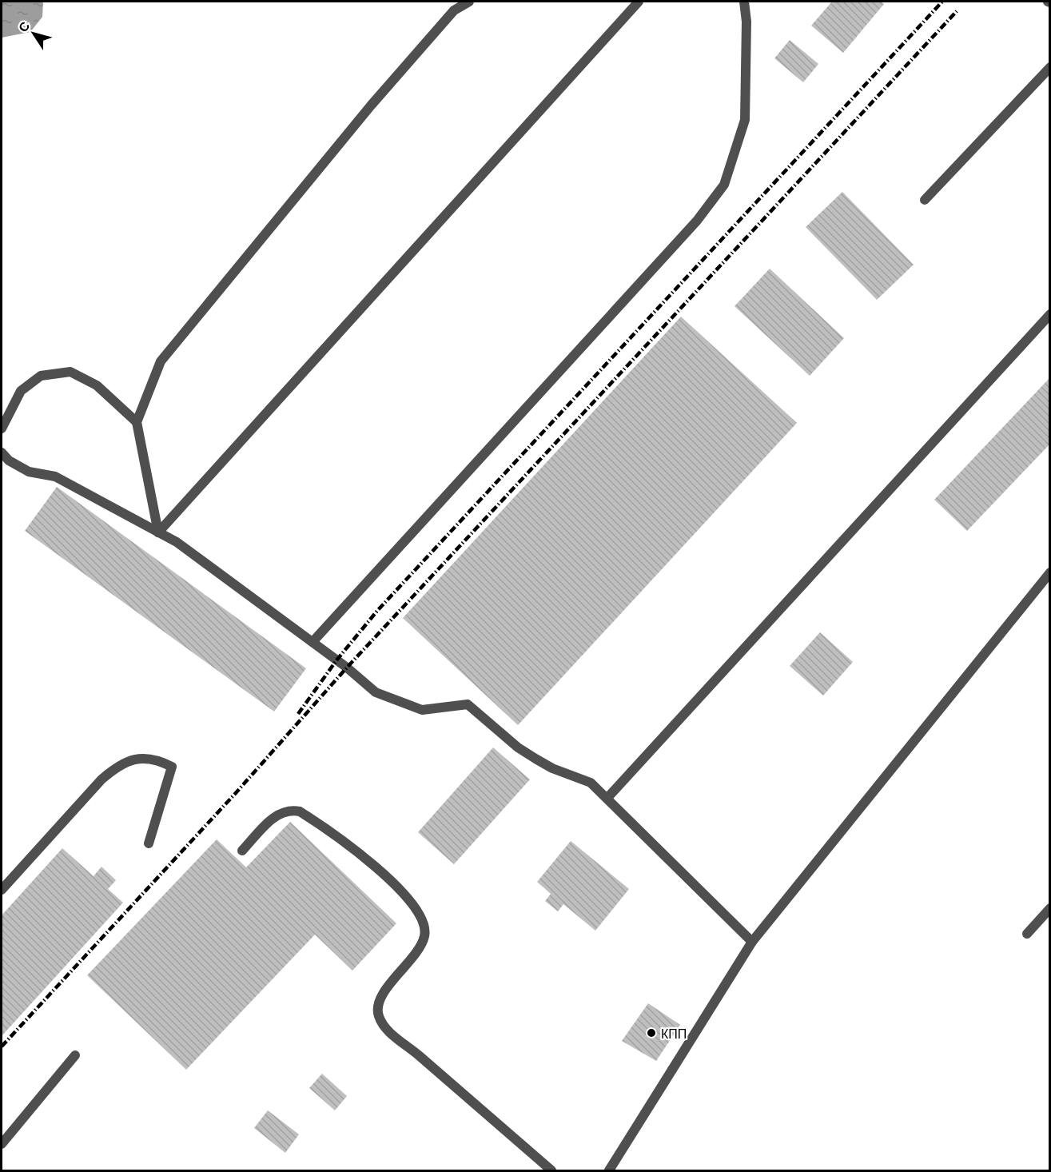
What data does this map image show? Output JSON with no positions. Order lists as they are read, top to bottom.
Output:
{
  "places": ["КПП"],
  "north": "top left"
}
